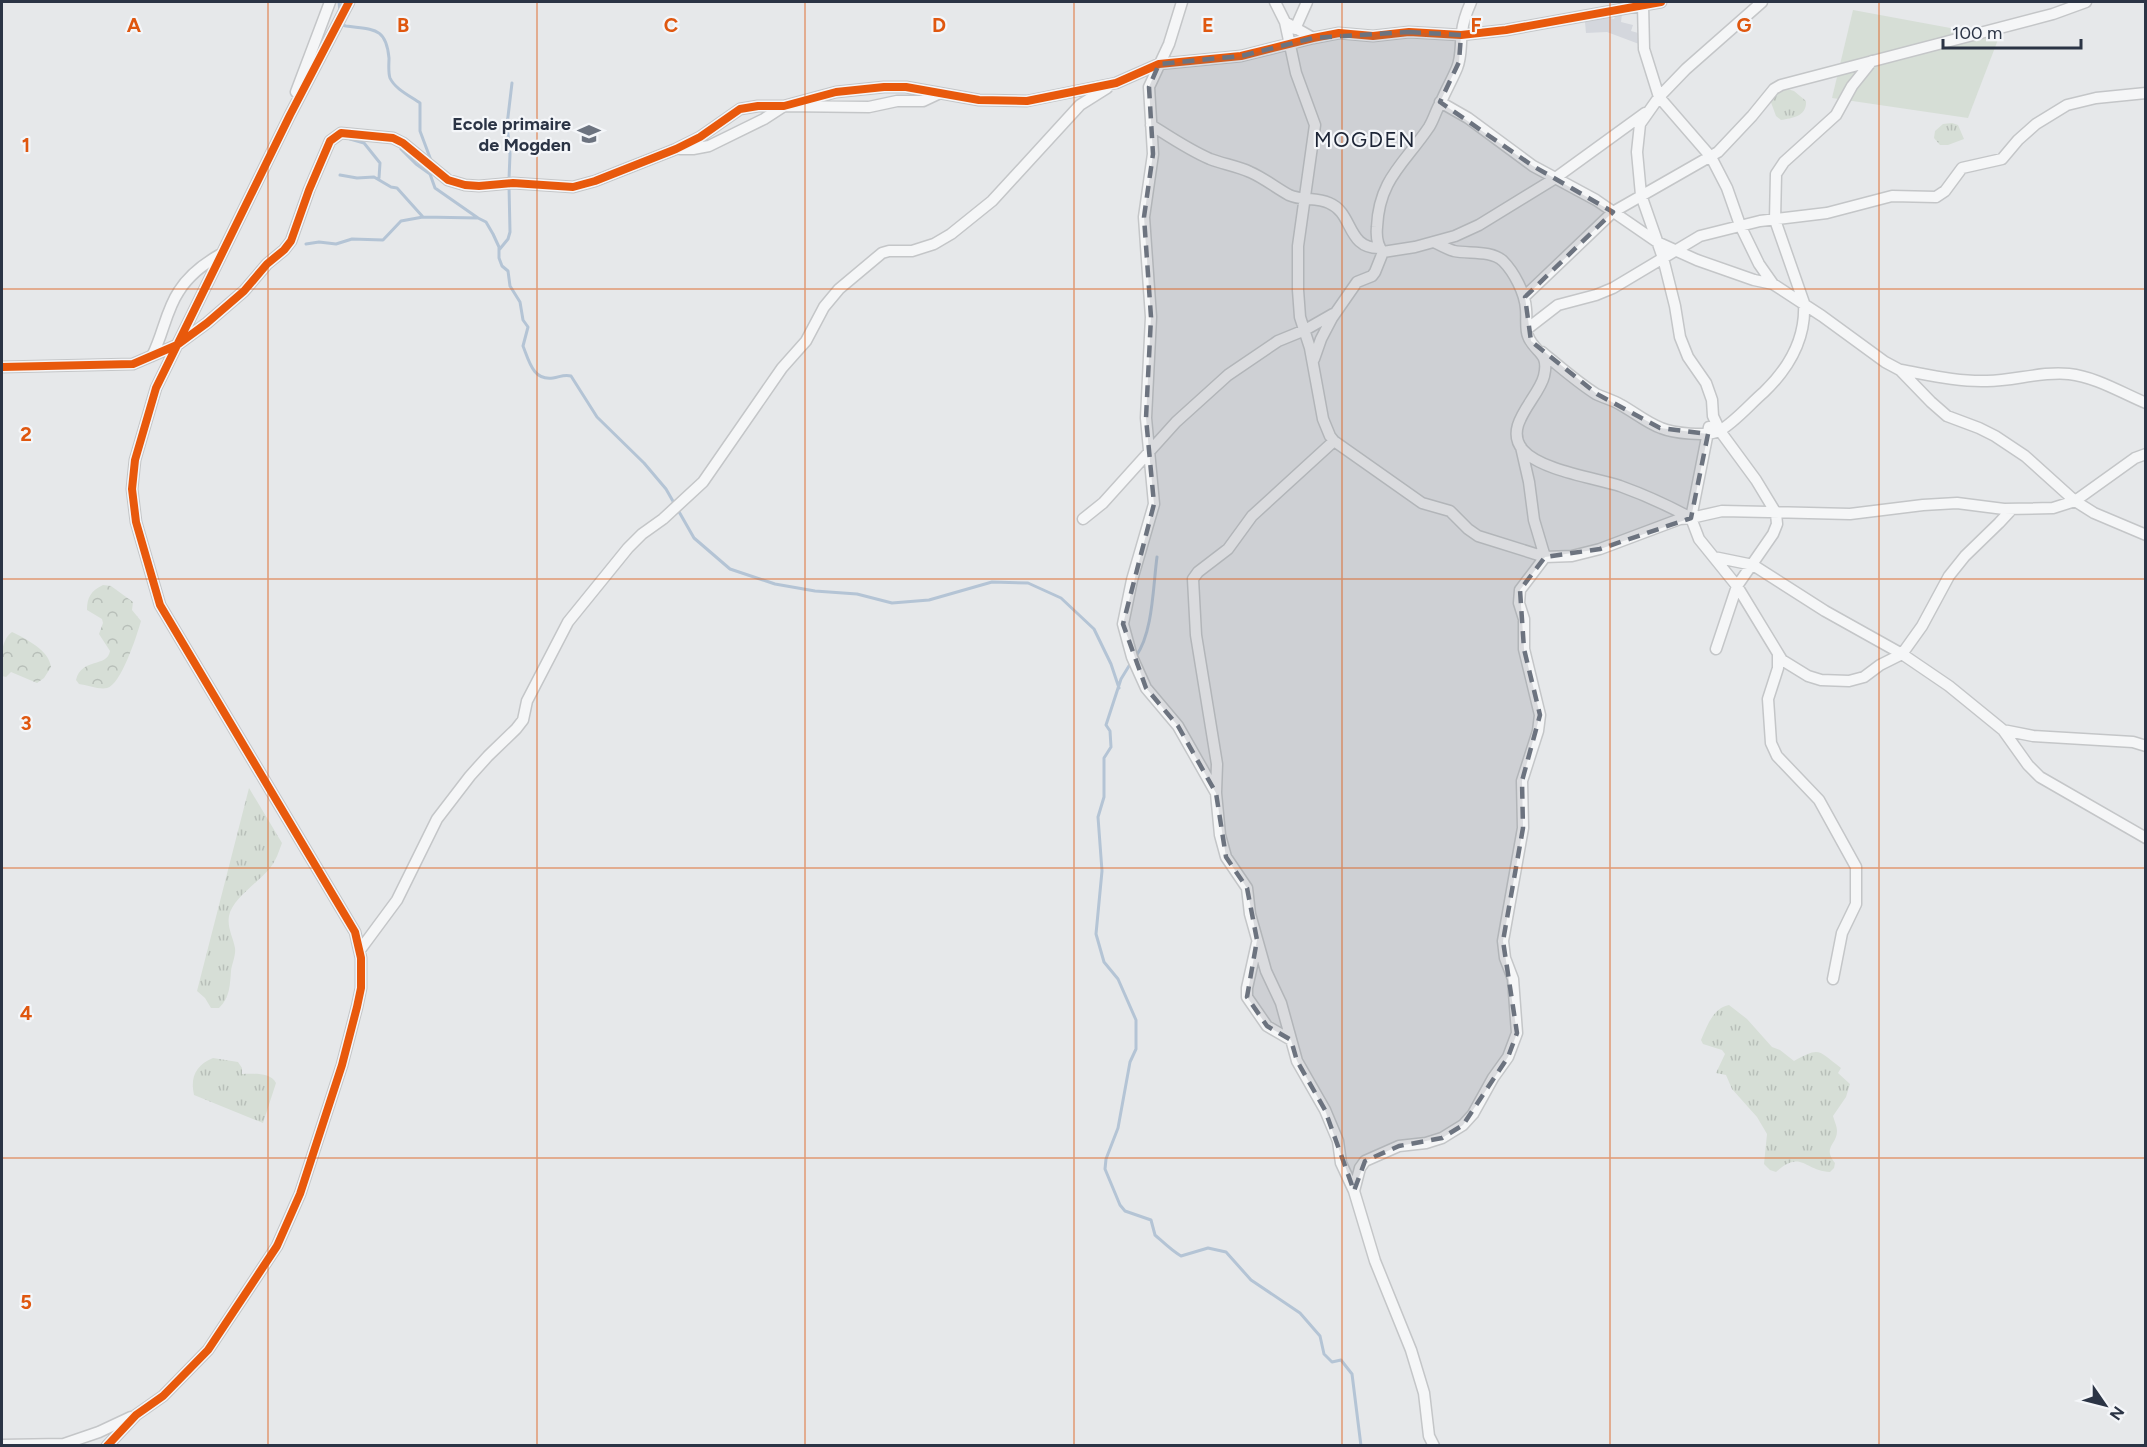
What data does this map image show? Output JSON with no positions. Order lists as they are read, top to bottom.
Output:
{
  "districts": ["MOGDEN"],
  "places": {
    "school or university": ["Ecole primaire de Mogden"]
  },
  "scale_bar": "100 m",
  "north": "bottom right",
  "grid": {
    "columns": [
      "A",
      "B",
      "C",
      "D",
      "E",
      "F",
      "G"
    ],
    "rows": [
      "1",
      "2",
      "3",
      "4",
      "5"
    ]
  }
}
